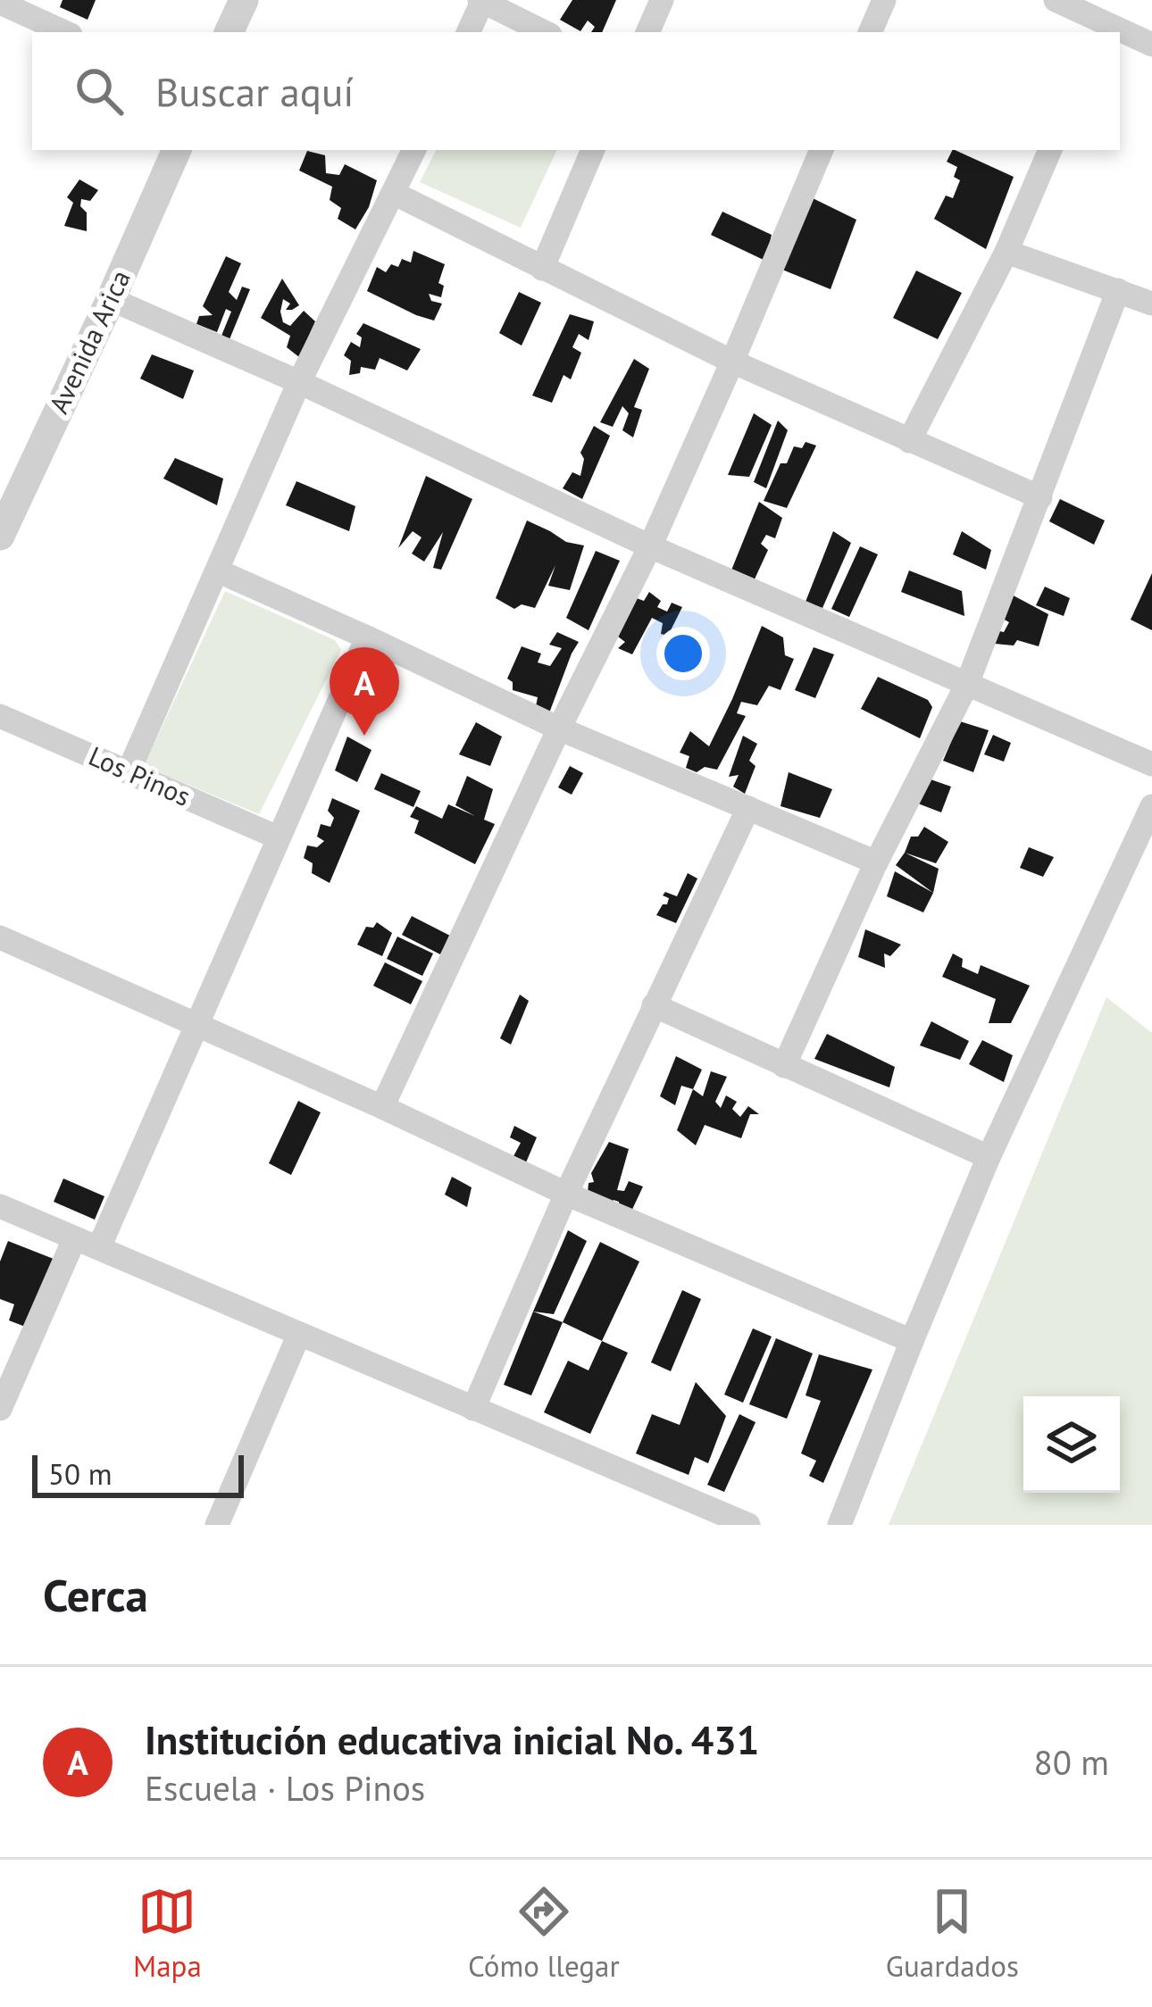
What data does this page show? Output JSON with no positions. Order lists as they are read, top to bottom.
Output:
{
  "streets": {
    "street": ["Avenida Arica", "Los Pinos"]
  },
  "scale_bar": "50 m",
  "page": {
    "search": "Buscar aquí",
    "pins": "A",
    "scale": "50 m",
    "heading": "Cerca",
    "list": [
      {
        "mark": "A",
        "name": "Institución educativa inicial No. 431",
        "note": "Escuela · Los Pinos",
        "value": "80 m"
      }
    ],
    "nav": ["Mapa", "Cómo llegar", "Guardados"]
  }
}
